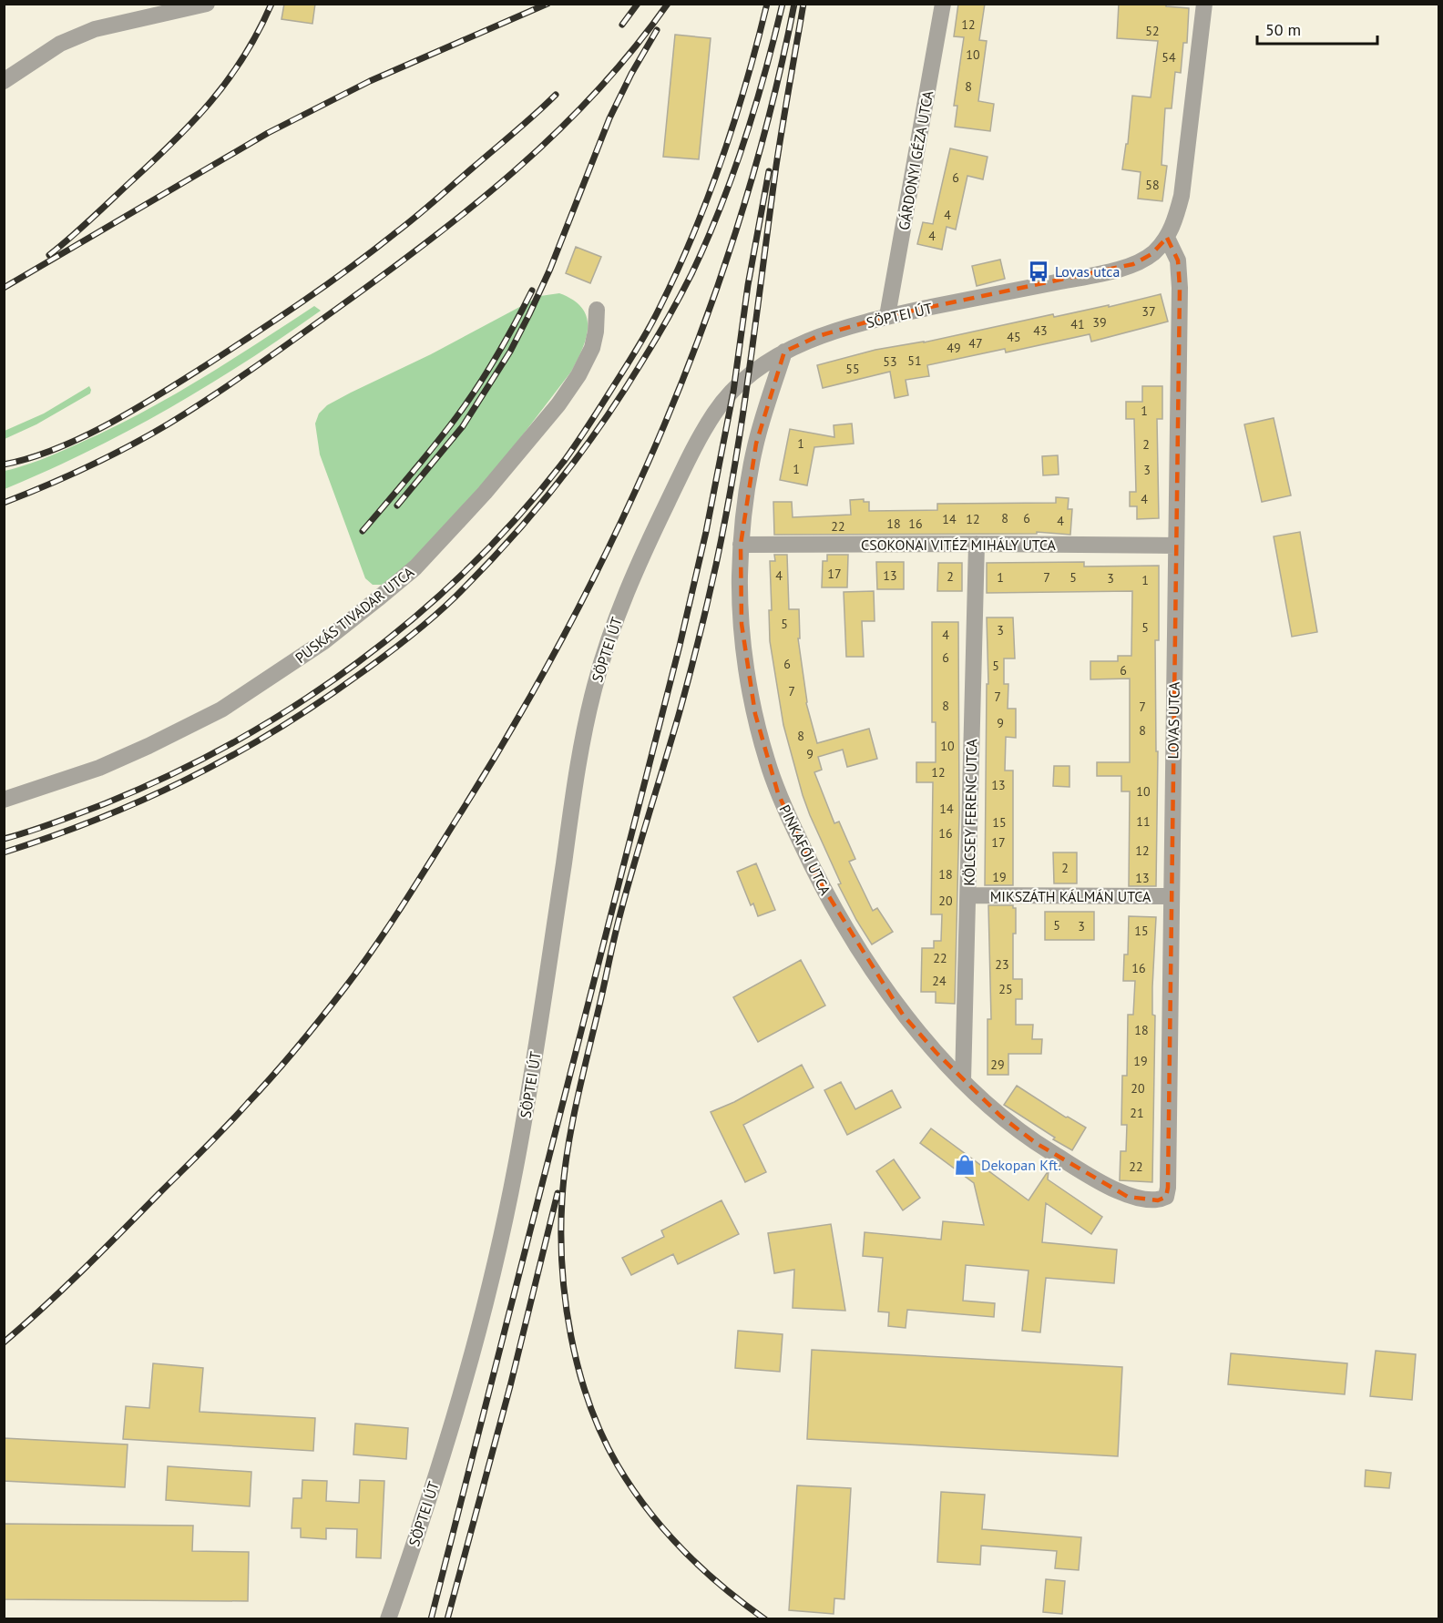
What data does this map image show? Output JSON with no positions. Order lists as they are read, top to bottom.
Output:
{
  "streets": {
    "street": [
      "GÁRDONYI GÉZA UTCA",
      "SÖPTEI ÚT",
      "CSOKONAI VITÉZ MIHÁLY UTCA",
      "PUSKÁS TIVADAR UTCA",
      "LOVAS UTCA",
      "KÖLCSEY FERENC UTCA",
      "PINKAFŐI UTCA",
      "MIKSZÁTH KÁLMÁN UTCA"
    ]
  },
  "crossings": [
    ["GÁRDONYI GÉZA UTCA", "SÖPTEI ÚT"],
    ["SÖPTEI ÚT", "LOVAS UTCA"],
    ["SÖPTEI ÚT", "PINKAFŐI UTCA"],
    ["CSOKONAI VITÉZ MIHÁLY UTCA", "LOVAS UTCA"],
    ["CSOKONAI VITÉZ MIHÁLY UTCA", "KÖLCSEY FERENC UTCA"],
    ["CSOKONAI VITÉZ MIHÁLY UTCA", "PINKAFŐI UTCA"],
    ["LOVAS UTCA", "PINKAFŐI UTCA"],
    ["LOVAS UTCA", "MIKSZÁTH KÁLMÁN UTCA"],
    ["KÖLCSEY FERENC UTCA", "PINKAFŐI UTCA"],
    ["KÖLCSEY FERENC UTCA", "MIKSZÁTH KÁLMÁN UTCA"]
  ],
  "places": {
    "bus stop": ["Lovas utca"],
    "shop": ["Dekopan Kft."]
  },
  "house_numbers": [
    "12",
    "52",
    "10",
    "54",
    "8",
    "6",
    "58",
    "4",
    "4",
    "37",
    "39",
    "41",
    "43",
    "45",
    "47",
    "49",
    "51",
    "53",
    "55",
    "1",
    "1",
    "2",
    "1",
    "3",
    "4",
    "8",
    "6",
    "14",
    "12",
    "4",
    "18",
    "16",
    "22",
    "17",
    "4",
    "13",
    "2",
    "1",
    "7",
    "5",
    "3",
    "1",
    "5",
    "5",
    "3",
    "4",
    "6",
    "6",
    "5",
    "6",
    "7",
    "7",
    "8",
    "7",
    "9",
    "8",
    "8",
    "10",
    "9",
    "12",
    "13",
    "10",
    "14",
    "11",
    "15",
    "16",
    "17",
    "12",
    "2",
    "18",
    "19",
    "13",
    "20",
    "5",
    "3",
    "15",
    "22",
    "23",
    "16",
    "24",
    "25",
    "18",
    "19",
    "29",
    "20",
    "21",
    "22"
  ],
  "scale_bar": "50 m"
}
